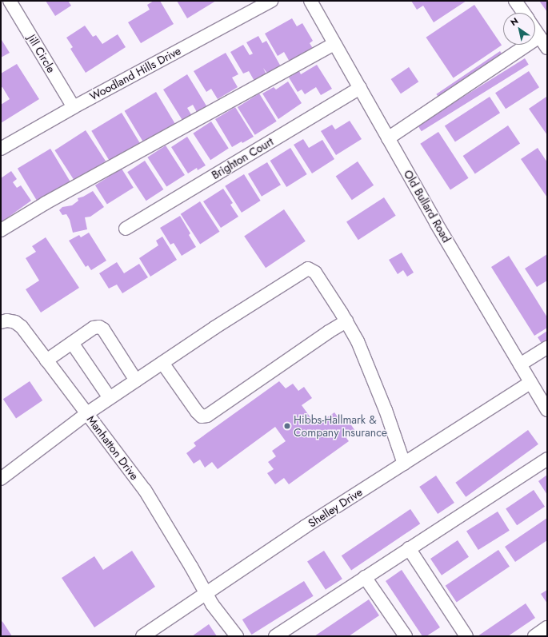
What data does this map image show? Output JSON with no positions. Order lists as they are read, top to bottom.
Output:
{
  "streets": {
    "street": [
      "Jill Circle",
      "Woodland Hills Drive",
      "Brighton Court",
      "Old Bullard Road",
      "Manhatton Drive",
      "Shelley Drive"
    ]
  },
  "crossings": [
    ["Jill Circle", "Woodland Hills Drive"],
    ["Brighton Court", "Old Bullard Road"],
    ["Old Bullard Road", "Shelley Drive"],
    ["Manhatton Drive", "Shelley Drive"]
  ],
  "places": ["Hibbs-Hallmark & Company Insurance"],
  "north": "top left"
}
